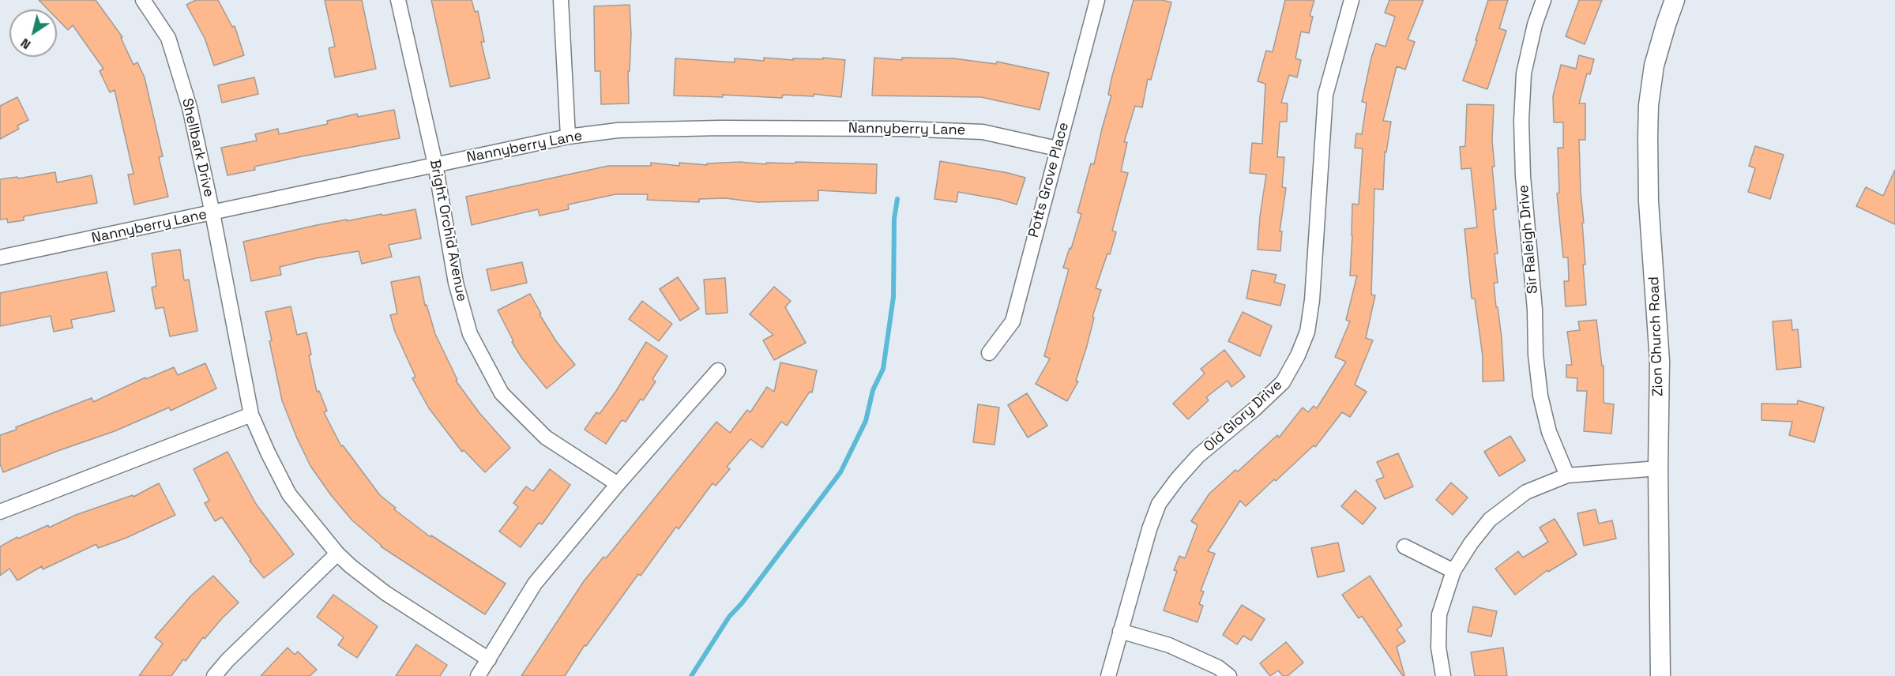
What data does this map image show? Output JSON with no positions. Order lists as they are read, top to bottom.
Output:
{
  "streets": {
    "street": [
      "Nannyberry Lane",
      "Shellbark Drive",
      "Potts Grove Place",
      "Bright Orchid Avenue",
      "Sir Raleigh Drive",
      "Zion Church Road",
      "Old Glory Drive"
    ]
  },
  "crossings": [
    ["Nannyberry Lane", "Shellbark Drive"],
    ["Nannyberry Lane", "Potts Grove Place"],
    ["Nannyberry Lane", "Bright Orchid Avenue"]
  ],
  "north": "bottom left"
}
